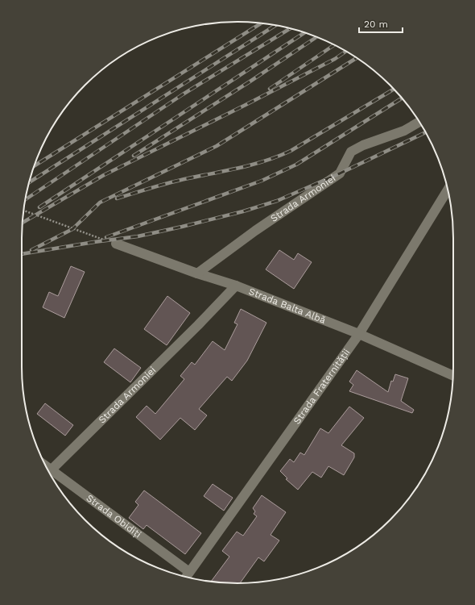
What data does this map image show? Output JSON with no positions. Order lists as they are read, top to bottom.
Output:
{
  "streets": {
    "street": [
      "Strada Armoniei",
      "Strada Balta Albă",
      "Strada Fraternității",
      "Strada Obidiți"
    ]
  },
  "crossings": [
    ["Strada Armoniei", "Strada Balta Albă"],
    ["Strada Balta Albă", "Strada Fraternității"],
    ["Strada Fraternității", "Strada Obidiți"]
  ],
  "scale_bar": "20 m"
}
